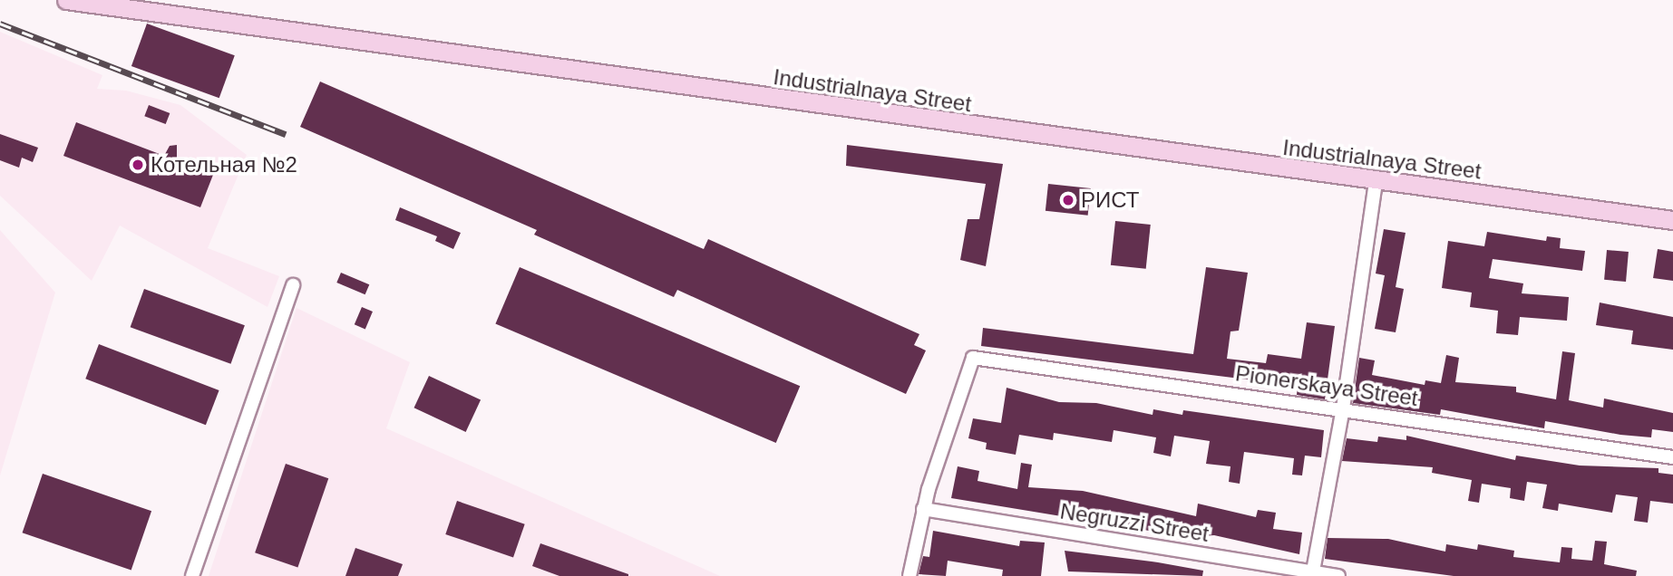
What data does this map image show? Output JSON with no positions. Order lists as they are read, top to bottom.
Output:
{
  "streets": {
    "main road": ["Industrialnaya Street"],
    "street": ["Pionerskaya Street", "Negruzzi Street"]
  },
  "crossings": [
    ["Pionerskaya Street", "Negruzzi Street"]
  ],
  "places": ["Котельная №2", "РИСТ"]
}
